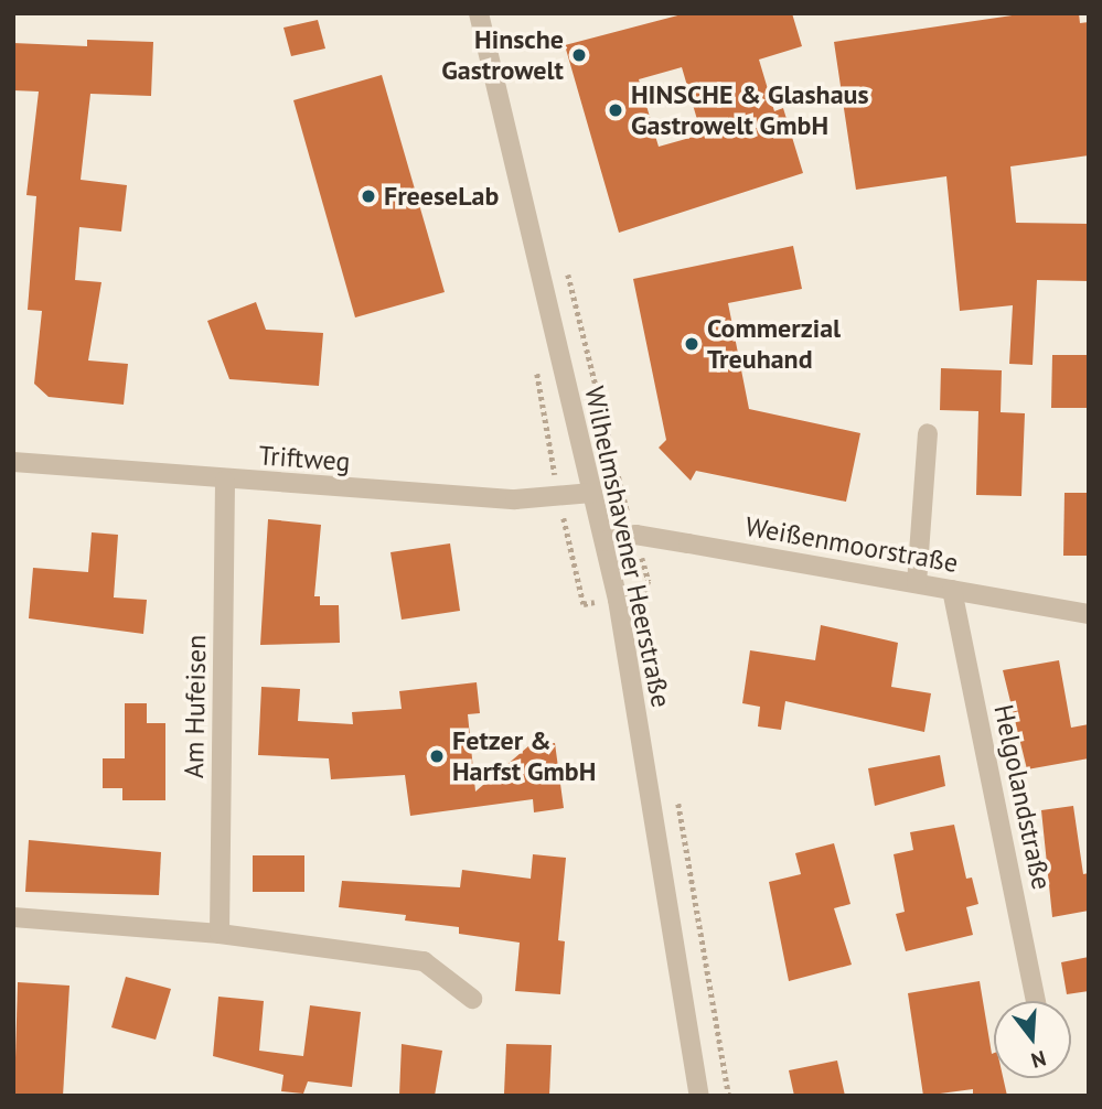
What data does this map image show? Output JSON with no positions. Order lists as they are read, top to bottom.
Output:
{
  "streets": {
    "street": [
      "Triftweg",
      "Weißenmoorstraße",
      "Wilhelmshavener Heerstraße",
      "Am Hufeisen",
      "Helgolandstraße"
    ]
  },
  "crossings": [
    ["Triftweg", "Wilhelmshavener Heerstraße"],
    ["Triftweg", "Am Hufeisen"],
    ["Weißenmoorstraße", "Wilhelmshavener Heerstraße"],
    ["Weißenmoorstraße", "Helgolandstraße"]
  ],
  "places": [
    "Hinsche Gastrowelt",
    "HINSCHE & Glashaus Gastrowelt GmbH",
    "FreeseLab",
    "Commerzial Treuhand",
    "Fetzer & Harfst GmbH"
  ],
  "north": "bottom"
}
